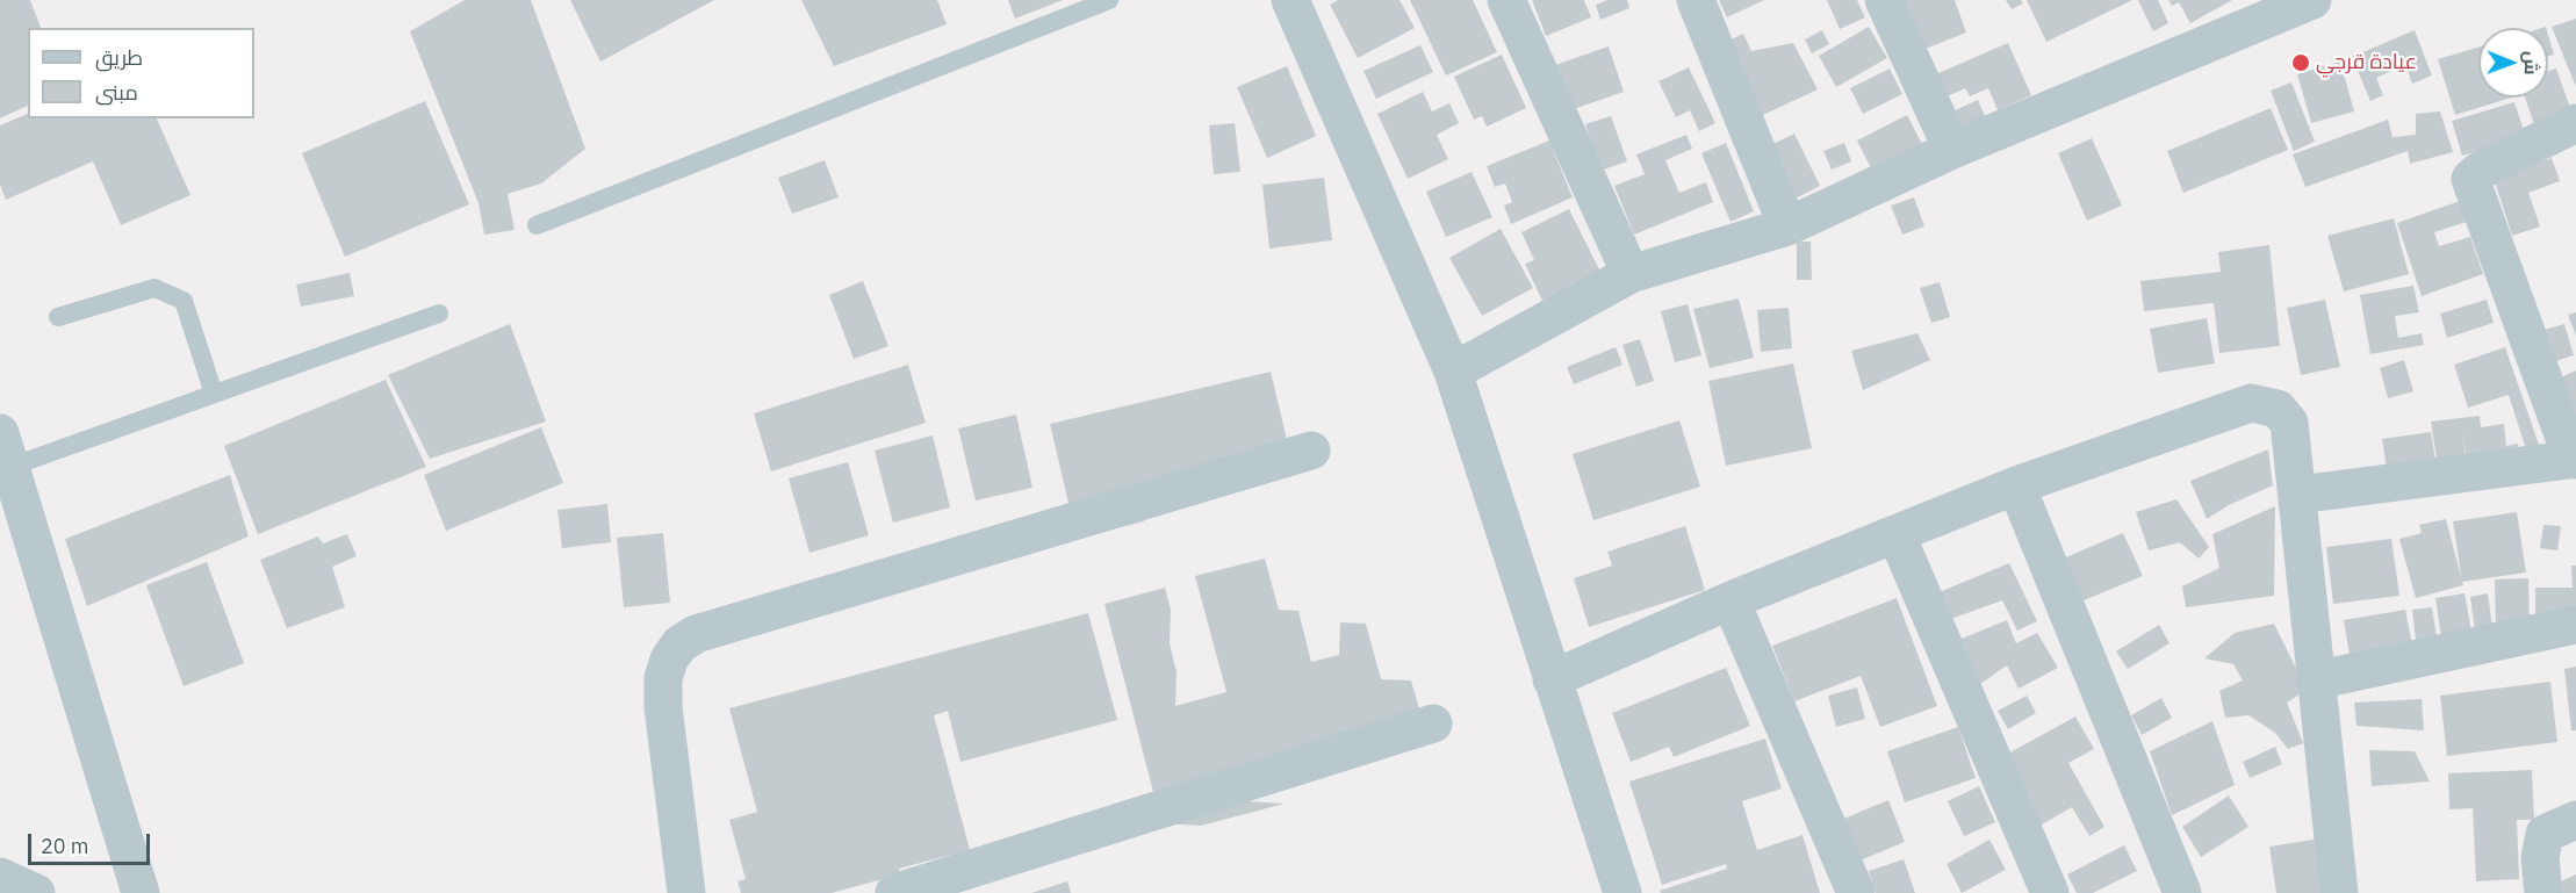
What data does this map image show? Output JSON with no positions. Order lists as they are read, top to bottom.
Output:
{
  "places": ["عيادة قرجي"],
  "legend": ["طريق", "مبنى"],
  "scale_bar": "20 m",
  "north": "right"
}
